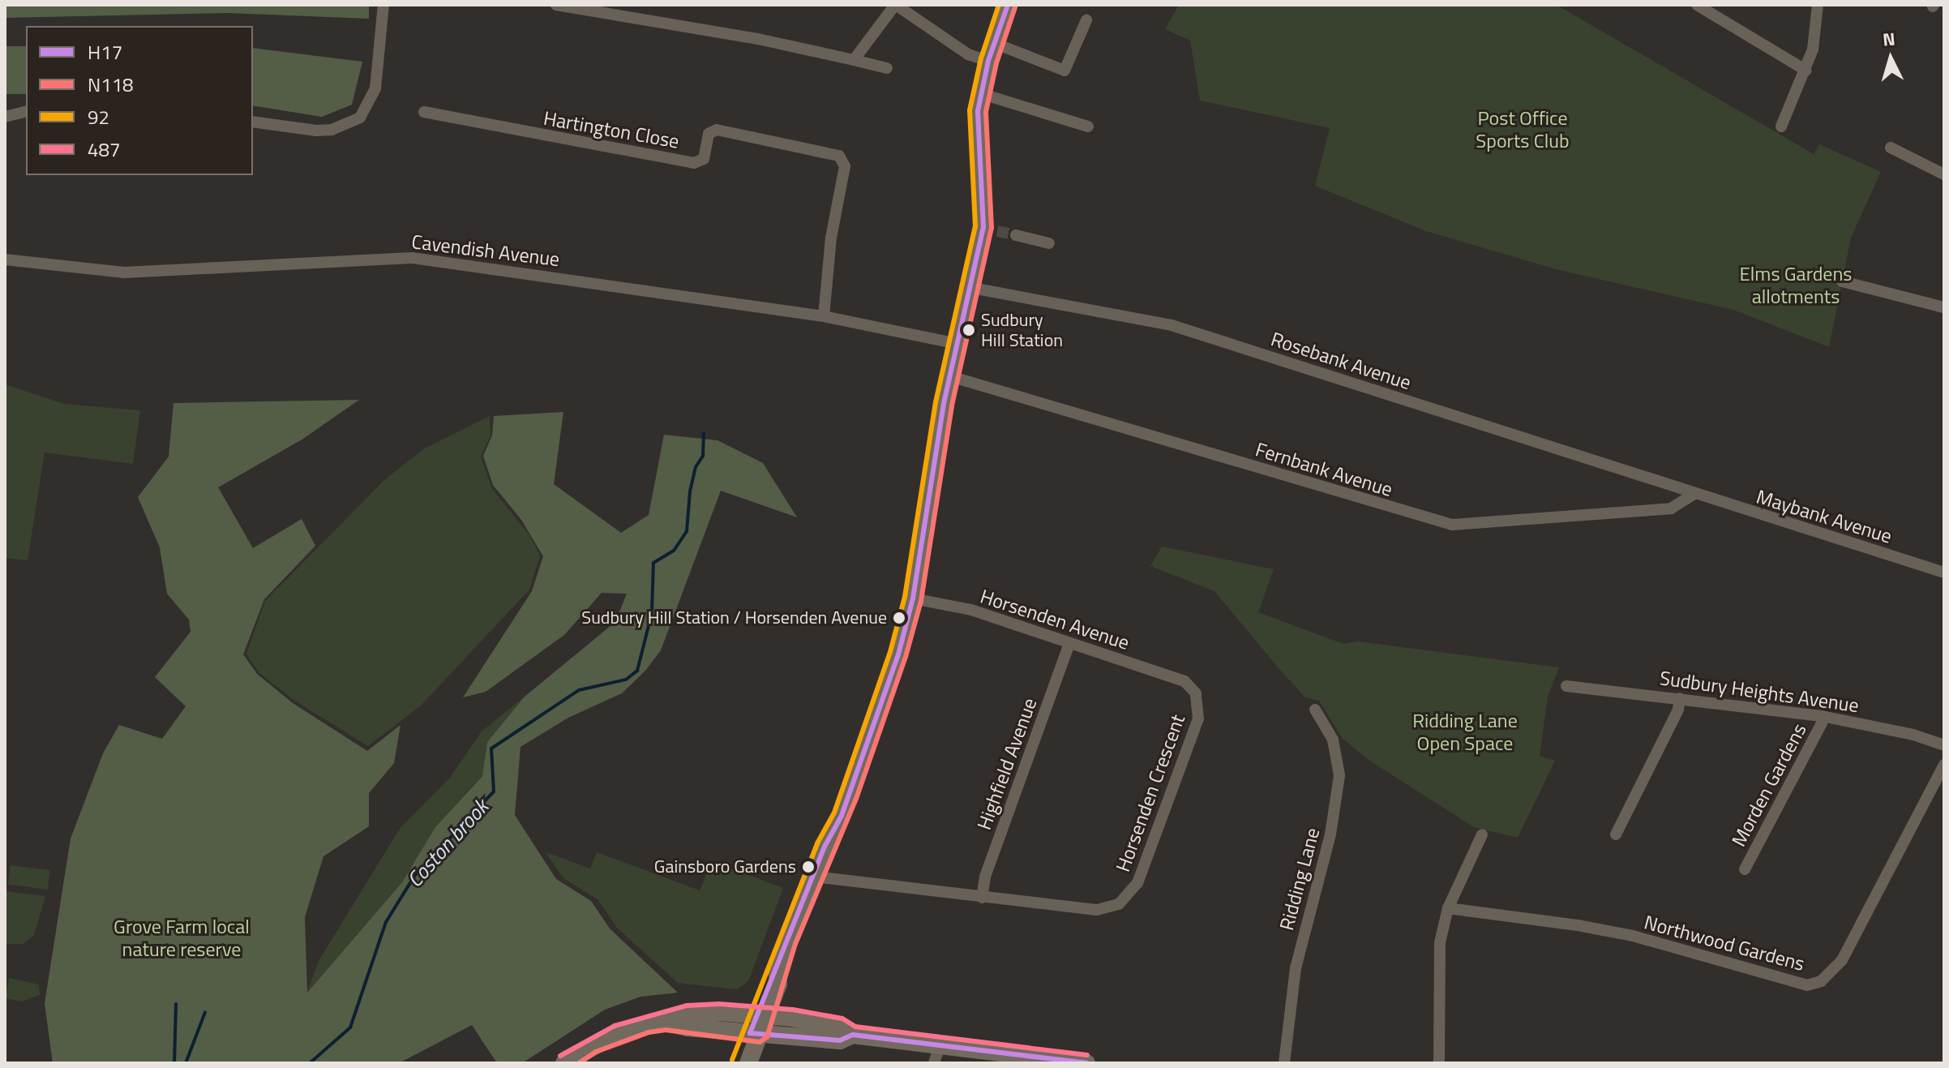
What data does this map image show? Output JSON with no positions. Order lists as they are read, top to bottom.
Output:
{
  "streets": {
    "street": [
      "Hartington Close",
      "Cavendish Avenue",
      "Rosebank Avenue",
      "Fernbank Avenue",
      "Maybank Avenue",
      "Horsenden Avenue",
      "Sudbury Heights Avenue",
      "Highfield Avenue",
      "Morden Gardens",
      "Horsenden Crescent",
      "Ridding Lane",
      "Northwood Gardens"
    ]
  },
  "crossings": [
    ["Hartington Close", "Cavendish Avenue"],
    ["Rosebank Avenue", "Fernbank Avenue"],
    ["Rosebank Avenue", "Maybank Avenue"],
    ["Fernbank Avenue", "Maybank Avenue"],
    ["Horsenden Avenue", "Highfield Avenue"],
    ["Horsenden Avenue", "Horsenden Crescent"],
    ["Sudbury Heights Avenue", "Morden Gardens"],
    ["Highfield Avenue", "Horsenden Crescent"]
  ],
  "water": ["Coston brook"],
  "parks": [
    "Post Office Sports Club",
    "Elms Gardens allotments",
    "Ridding Lane Open Space",
    "Grove Farm local nature reserve"
  ],
  "places": ["Sudbury Hill Station", "Sudbury Hill Station / Horsenden Avenue", "Gainsboro Gardens"],
  "lines": [
    "transit line H17",
    "transit line 92",
    "transit line N118",
    "transit line 487"
  ],
  "legend": [
    "H17",
    "N118",
    "92",
    "487"
  ],
  "north": "top"
}
